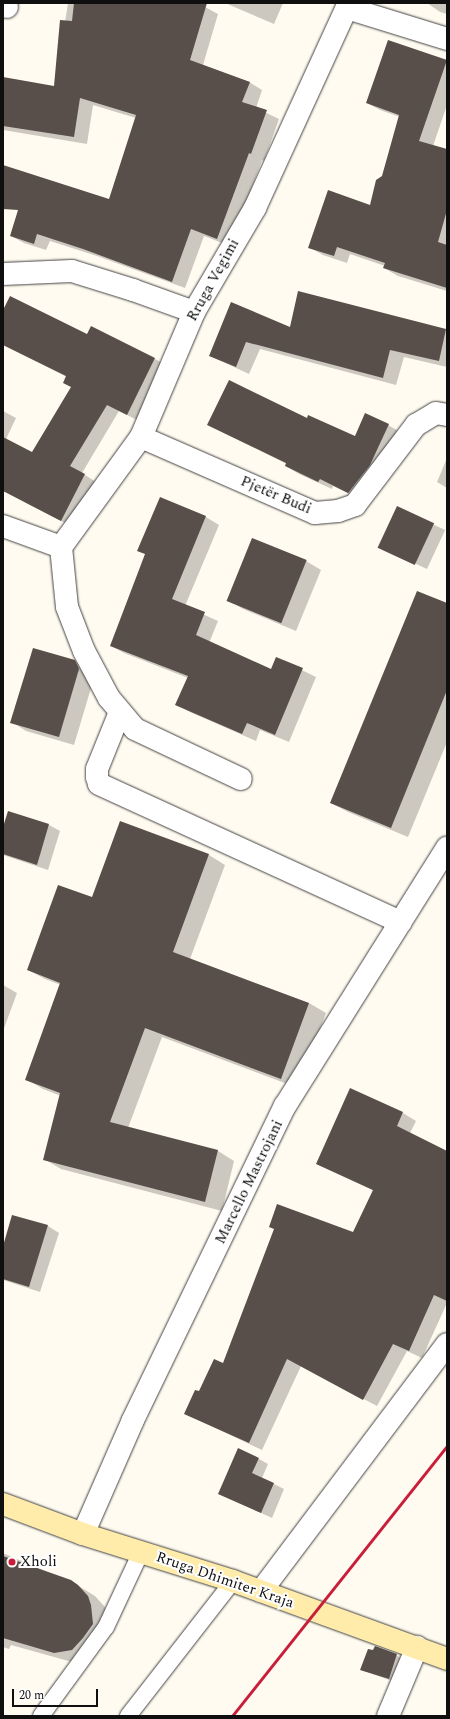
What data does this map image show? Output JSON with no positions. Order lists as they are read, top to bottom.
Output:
{
  "streets": {
    "street": [
      "Rruga Vegimi",
      "Pjetër Budi",
      "Marcello Mastrojani",
      "Rruga Dhimiter Kraja"
    ]
  },
  "crossings": [
    ["Rruga Vegimi", "Pjetër Budi"],
    ["Marcello Mastrojani", "Rruga Dhimiter Kraja"]
  ],
  "places": ["Xholi"],
  "scale_bar": "20 m"
}
